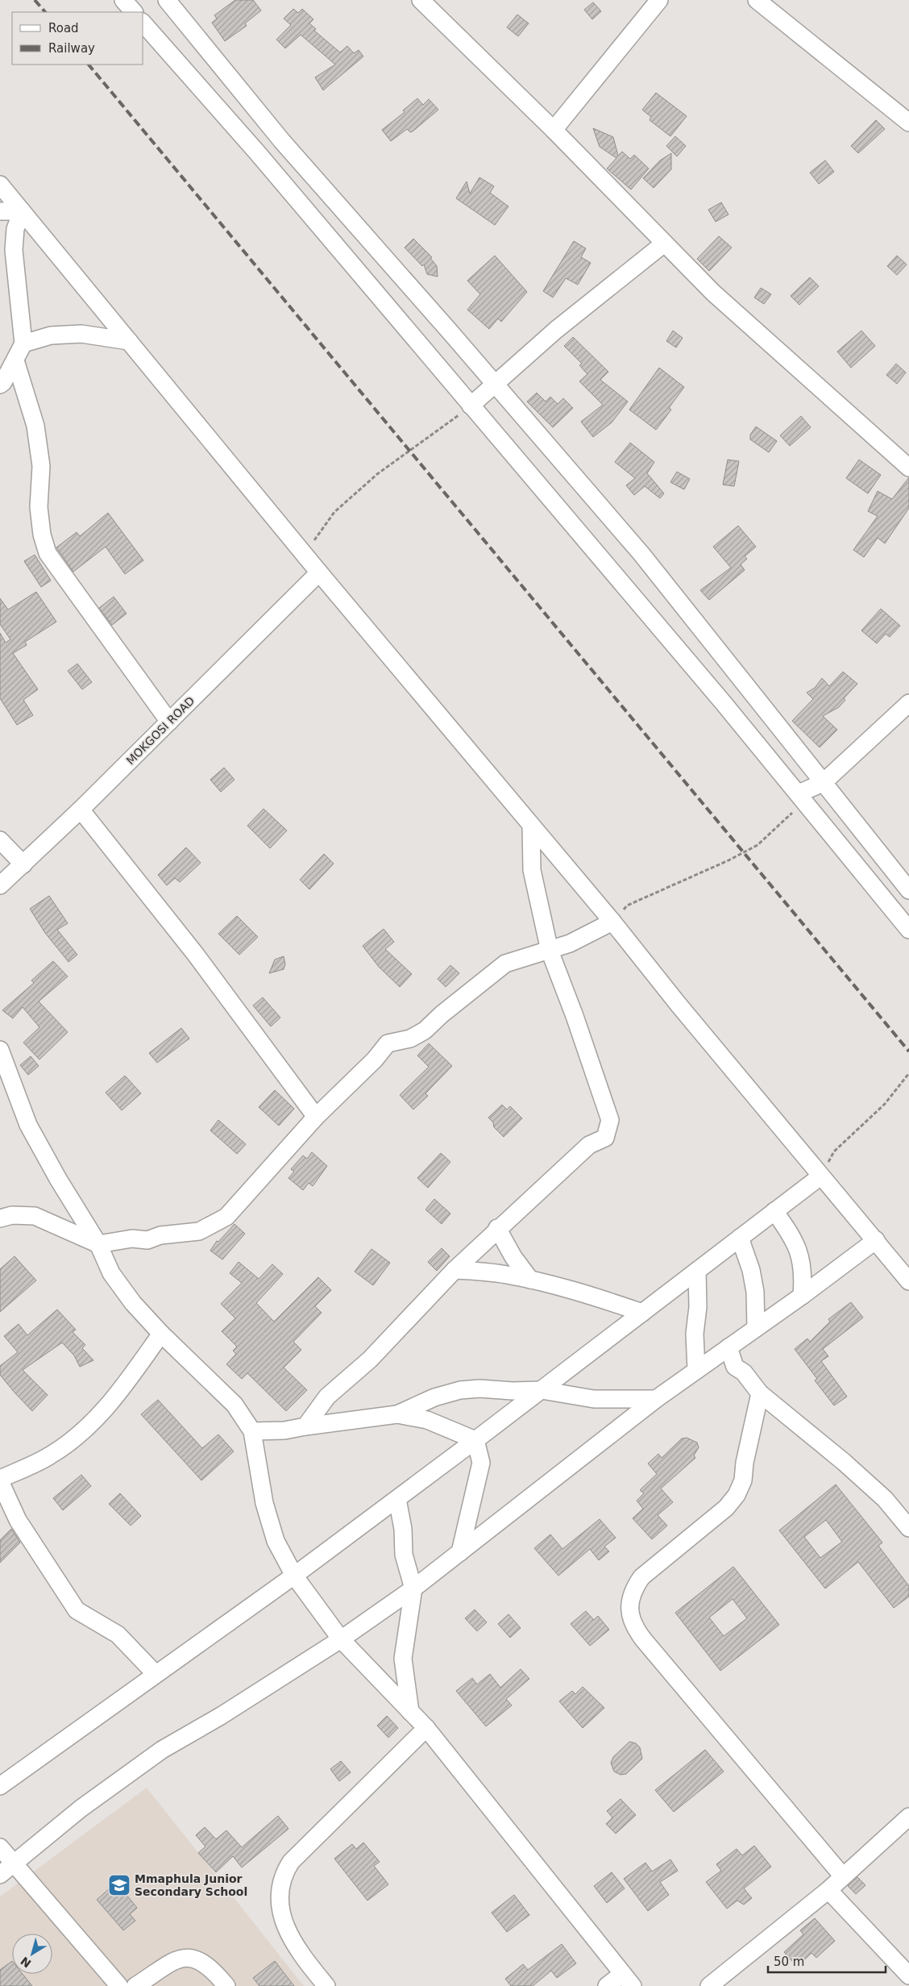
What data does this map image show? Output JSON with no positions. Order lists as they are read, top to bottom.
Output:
{
  "streets": {
    "street": ["MOKGOSI ROAD"]
  },
  "places": {
    "school or university": ["Mmaphula Junior Secondary School"]
  },
  "legend": ["Road", "Railway"],
  "scale_bar": "50 m",
  "north": "bottom left"
}
